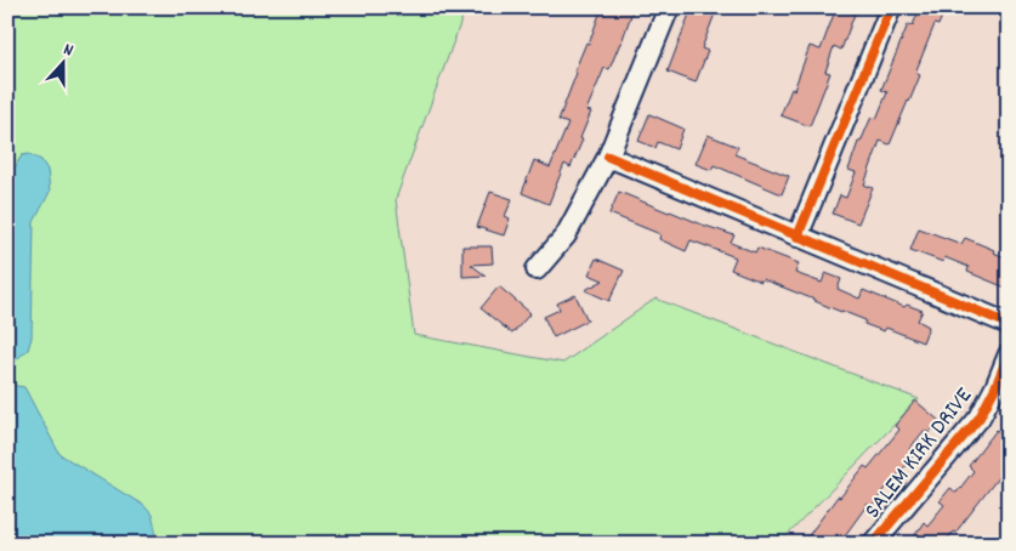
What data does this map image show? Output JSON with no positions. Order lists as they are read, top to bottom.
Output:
{
  "streets": {
    "street": ["SALEM KIRK DRIVE"]
  },
  "north": "top"
}
